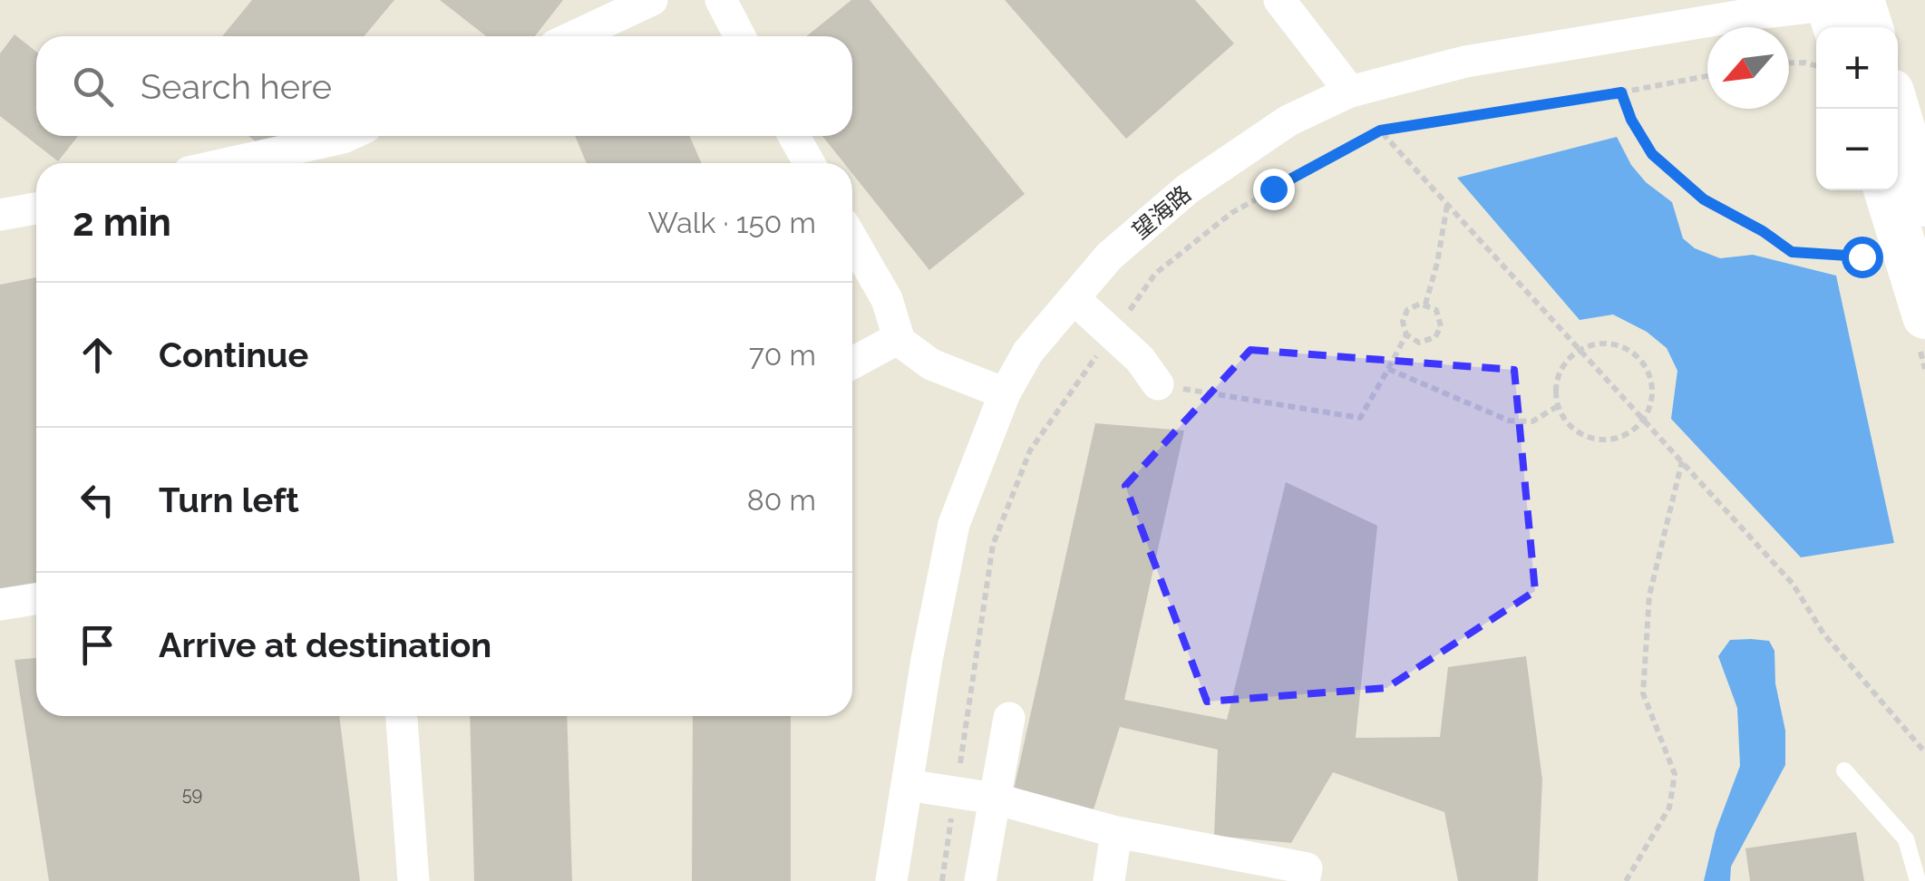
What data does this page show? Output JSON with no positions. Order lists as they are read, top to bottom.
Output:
{
  "streets": {
    "street": ["望海路"]
  },
  "house_numbers": ["59"],
  "north": "bottom left",
  "page": {
    "map_buttons": ["+", "−"],
    "search": "Search here",
    "heading": ["2 min", "Walk · 150 m"],
    "list": [
      ["Continue", "70 m"],
      ["Turn left", "80 m"],
      "Arrive at destination"
    ]
  }
}
